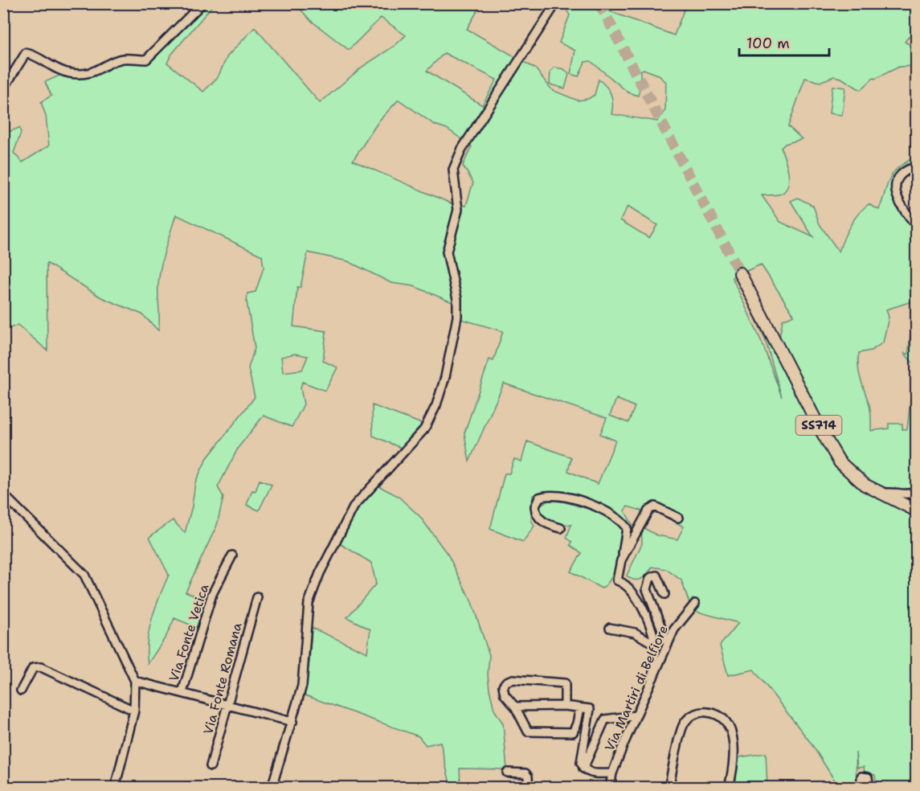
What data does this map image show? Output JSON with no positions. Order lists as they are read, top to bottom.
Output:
{
  "streets": {
    "highway": ["SS714"],
    "street": ["Via Fonte Vetica", "Via Fonte Romana", "Via Martiri di Belfiore"]
  },
  "scale_bar": "100 m"
}
